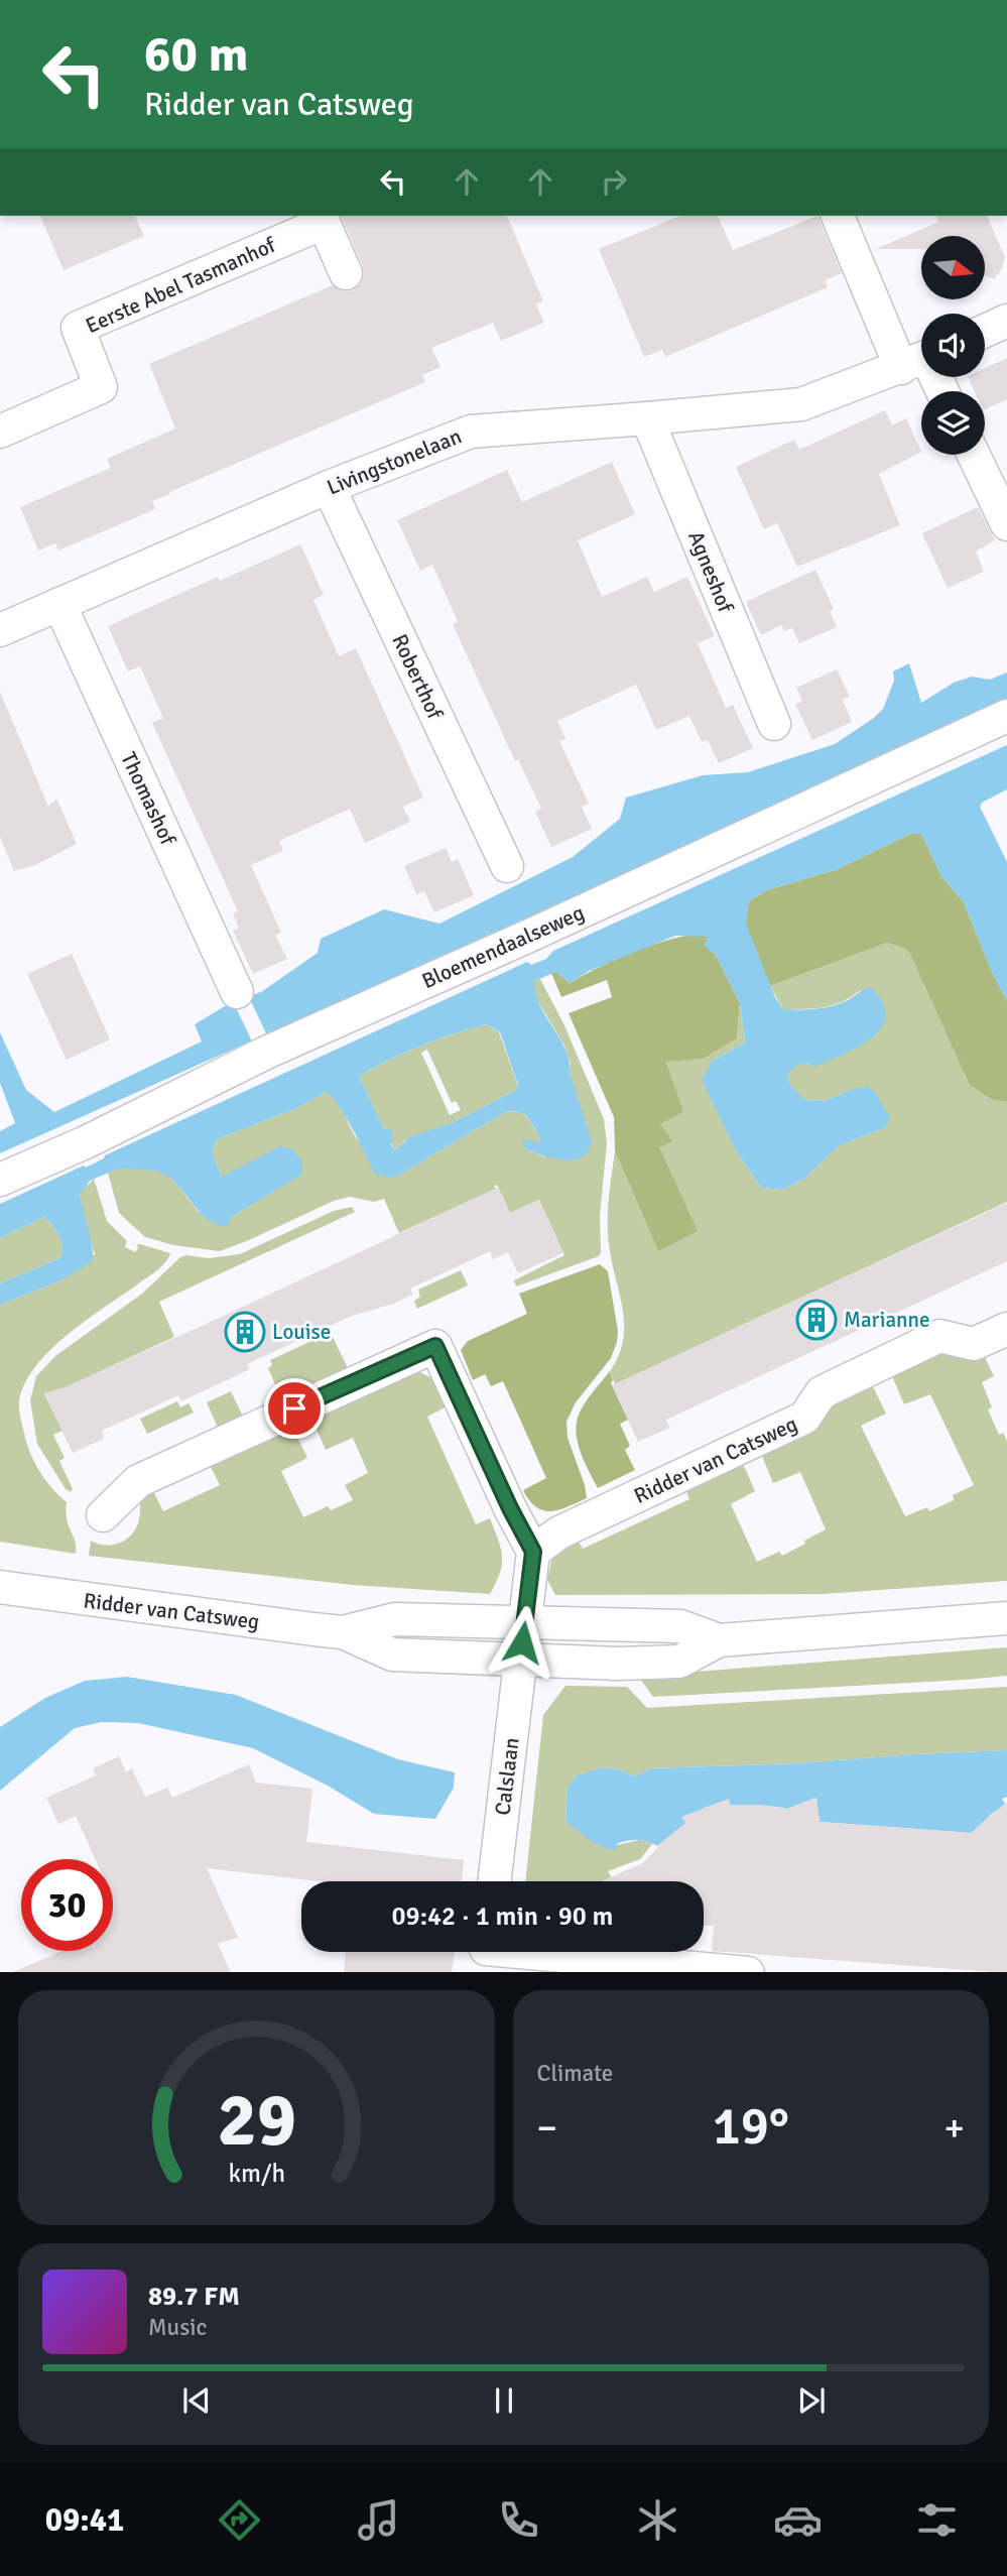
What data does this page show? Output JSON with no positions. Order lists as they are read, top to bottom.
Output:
{
  "streets": {
    "street": [
      "Eerste Abel Tasmanhof",
      "Livingstonelaan",
      "Agneshof",
      "Roberthof",
      "Thomashof",
      "Bloemendaalseweg",
      "Ridder van Catsweg",
      "Calslaan"
    ]
  },
  "crossings": [
    ["Livingstonelaan", "Agneshof"],
    ["Livingstonelaan", "Roberthof"],
    ["Livingstonelaan", "Thomashof"],
    ["Ridder van Catsweg", "Calslaan"]
  ],
  "places": {
    "building": ["Marianne", "Louise"]
  },
  "north": "right",
  "page": {
    "turn": ["60 m", "Ridder van Catsweg"],
    "limit": "30",
    "trip": "09:42 · 1 min · 90 m",
    "tile": "Climate",
    "heat": ["−", "19°", "+"],
    "song": ["89.7 FM", "Music"],
    "tabs": "09:41",
    "gauge": ["29", "km/h"]
  }
}
